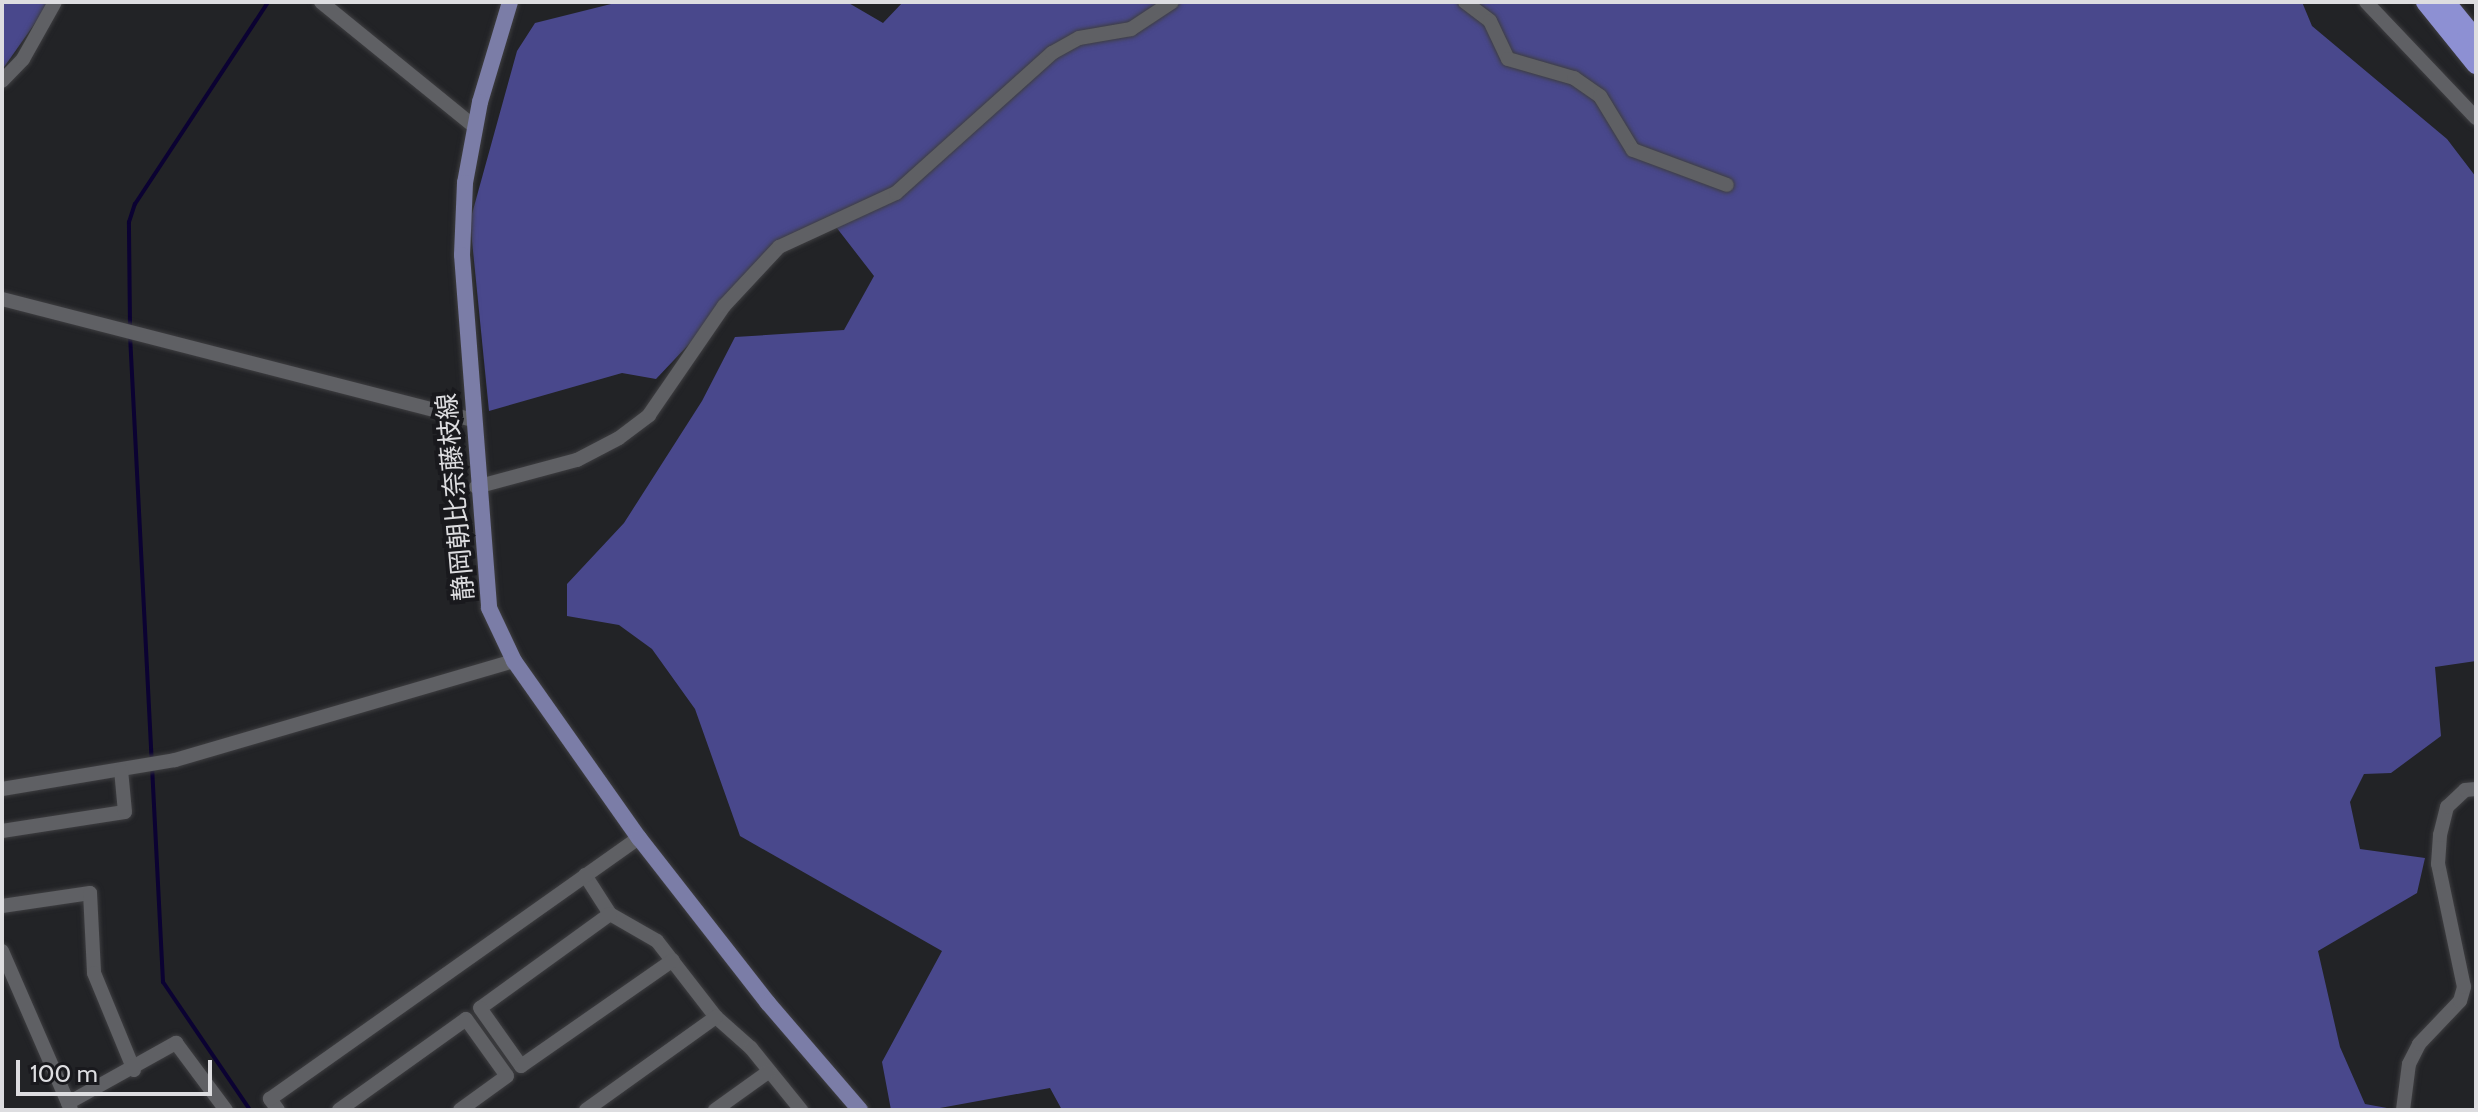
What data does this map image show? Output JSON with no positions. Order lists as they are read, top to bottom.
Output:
{
  "streets": {
    "main road": ["静岡朝比奈藤枝線"]
  },
  "scale_bar": "100 m"
}
